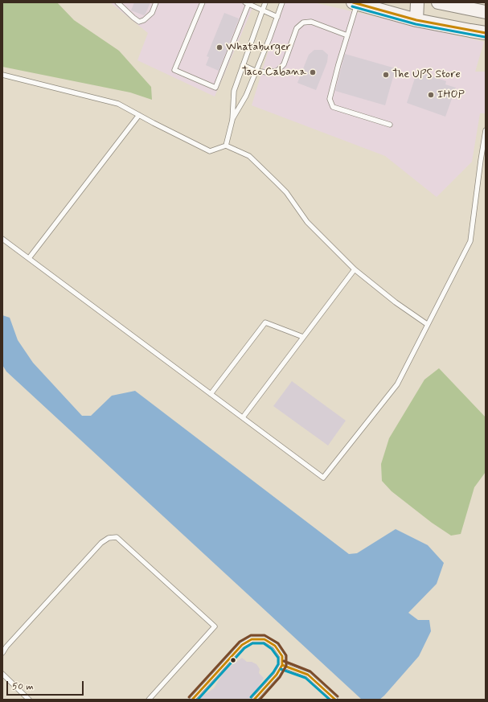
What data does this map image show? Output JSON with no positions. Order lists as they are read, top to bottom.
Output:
{
  "places": [
    "Whataburger",
    "Taco Cabana",
    "The UPS Store",
    "IHOP"
  ],
  "scale_bar": "50 m"
}
